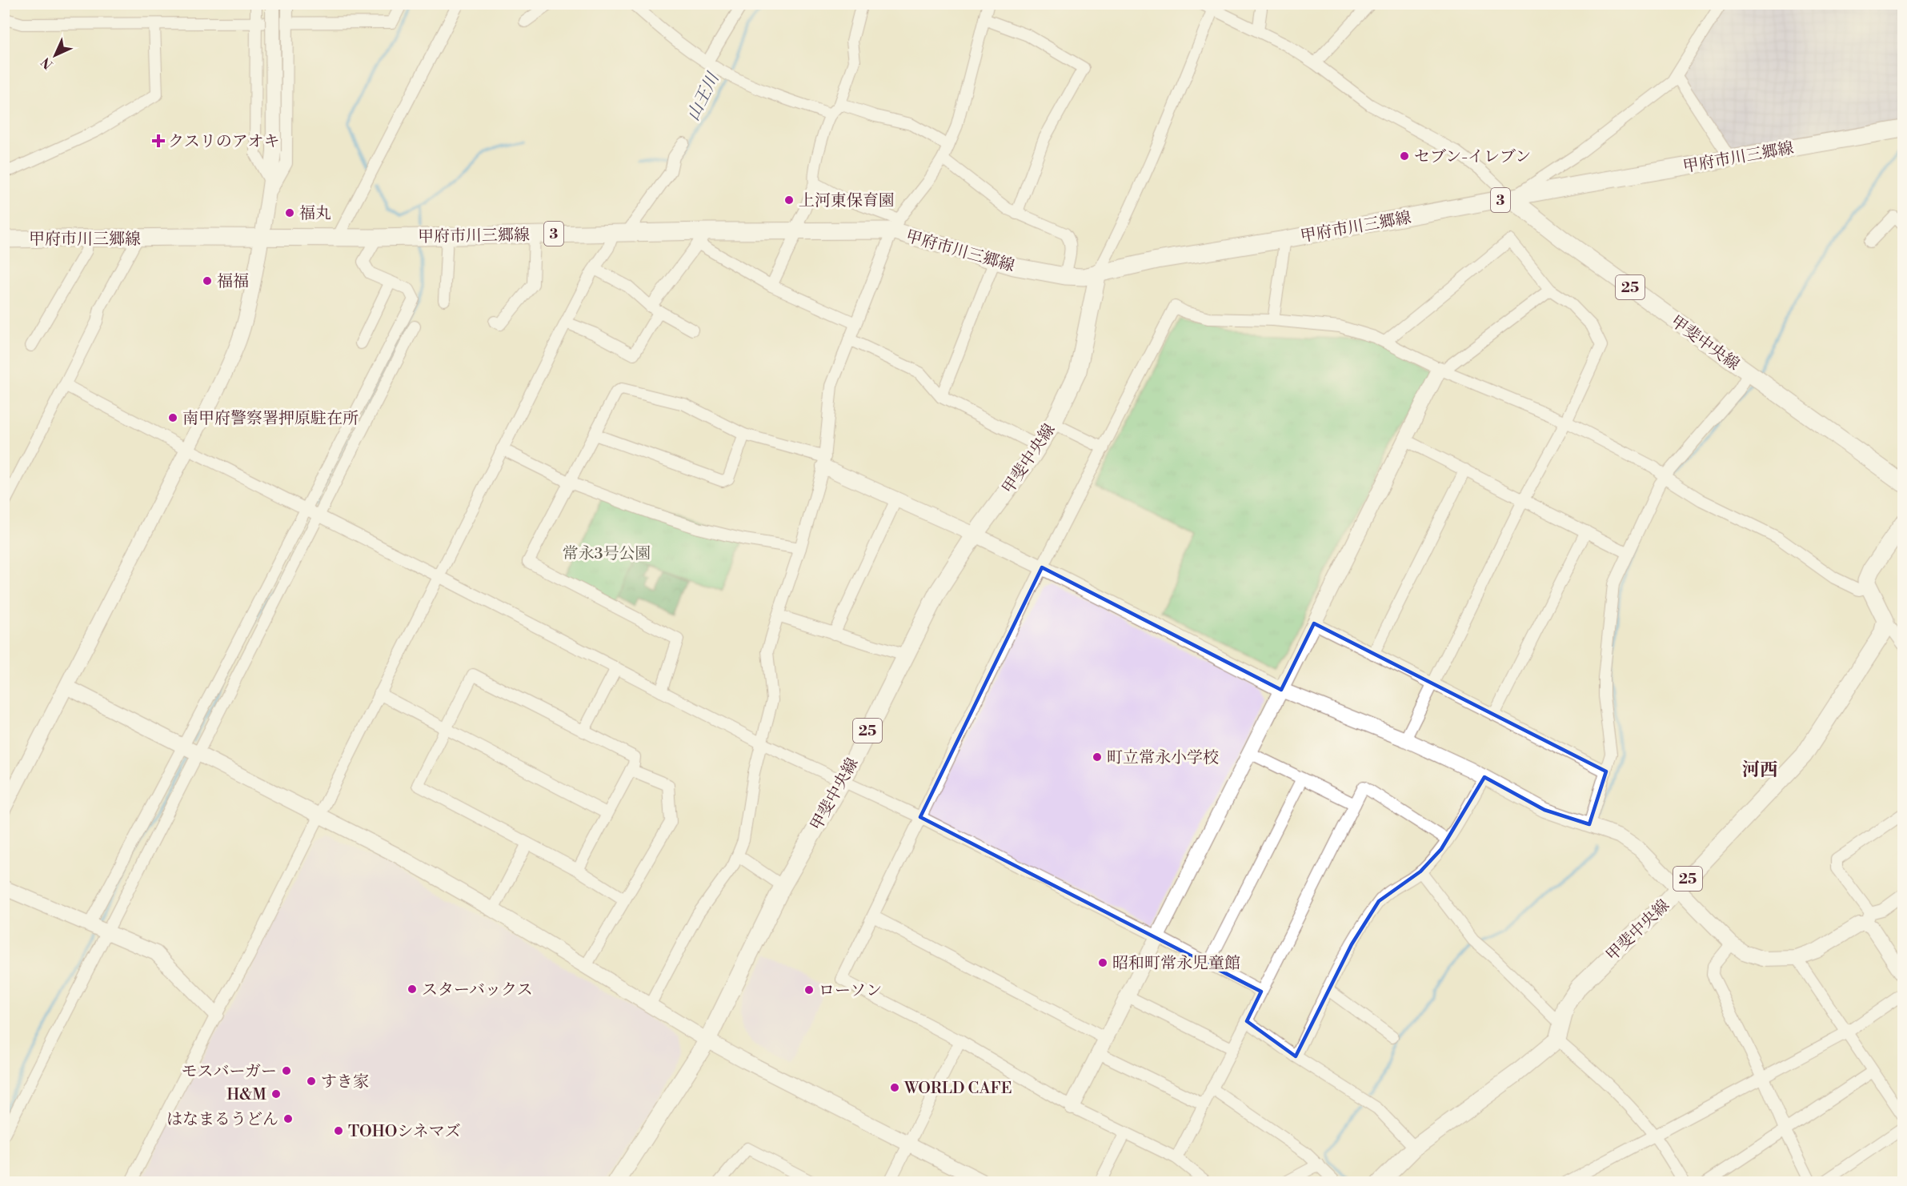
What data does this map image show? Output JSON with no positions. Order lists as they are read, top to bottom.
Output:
{
  "streets": {
    "main road": [
      "甲府市川三郷線",
      "3",
      "25",
      "甲斐中央線"
    ]
  },
  "crossings": [
    ["甲府市川三郷線", "甲斐中央線"]
  ],
  "districts": ["河西"],
  "water": ["山王川"],
  "parks": ["常永3号公園"],
  "places": {
    "health": ["クスリのアオキ"],
    "other": [
      "セブン-イレブン",
      "上河東保育園",
      "福丸",
      "福福",
      "南甲府警察署押原駐在所",
      "町立常永小学校",
      "昭和町常永児童館",
      "スターバックス",
      "ローソン",
      "モスバーガー",
      "すき家",
      "WORLD CAFE",
      "H&M",
      "はなまるうどん",
      "TOHOシネマズ"
    ]
  },
  "north": "bottom left"
}
